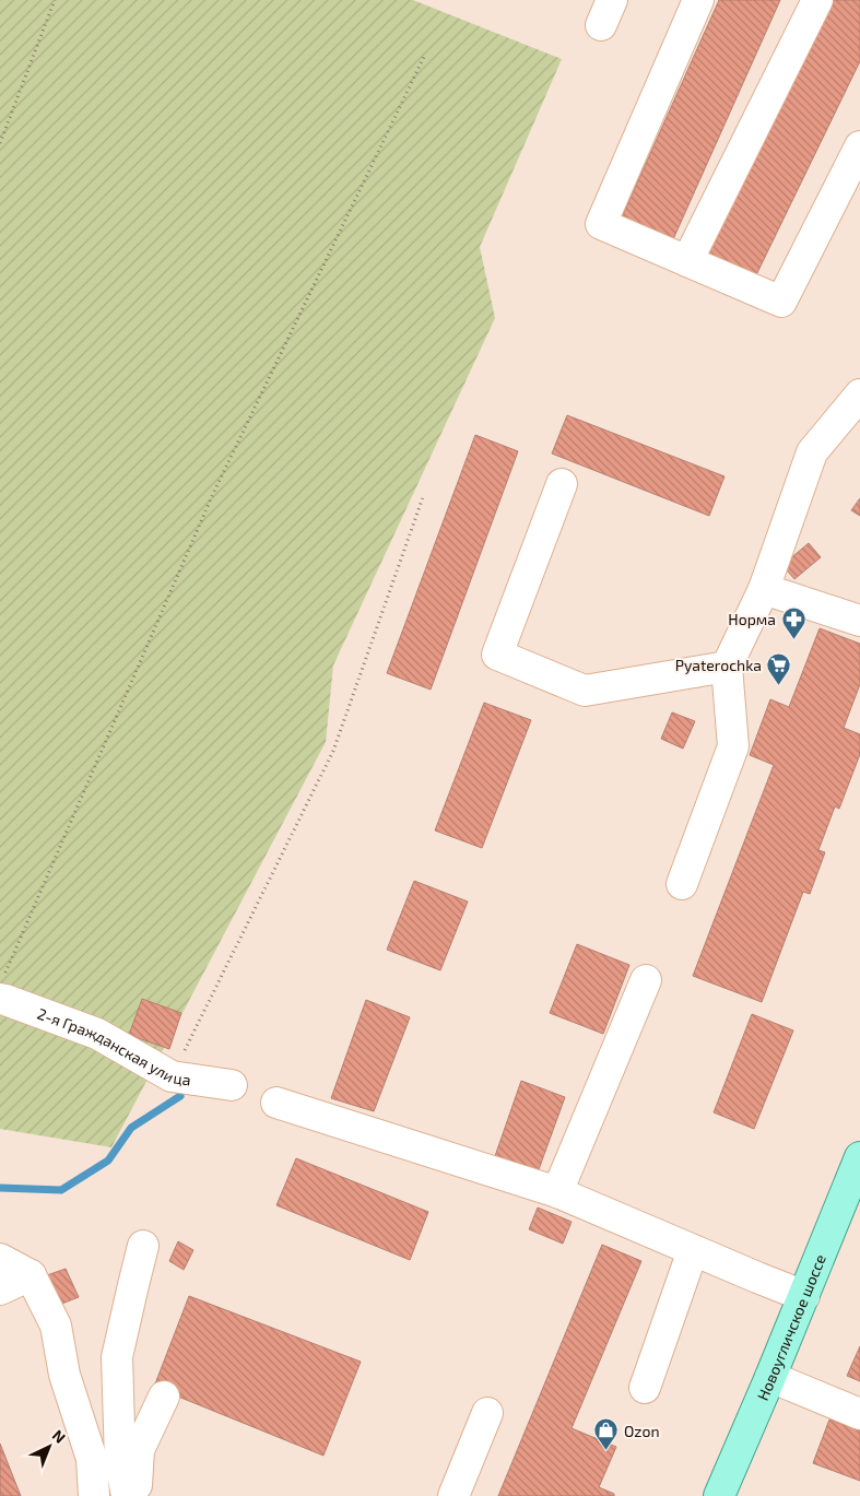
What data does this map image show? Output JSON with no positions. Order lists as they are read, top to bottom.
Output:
{
  "streets": {
    "main road": ["Новоугличское шоссе"],
    "street": ["2-я Гражданская улица"]
  },
  "places": {
    "pharmacy": ["Норма"],
    "supermarket": ["Pyaterochka"],
    "shop": ["Ozon"]
  },
  "north": "top right"
}
